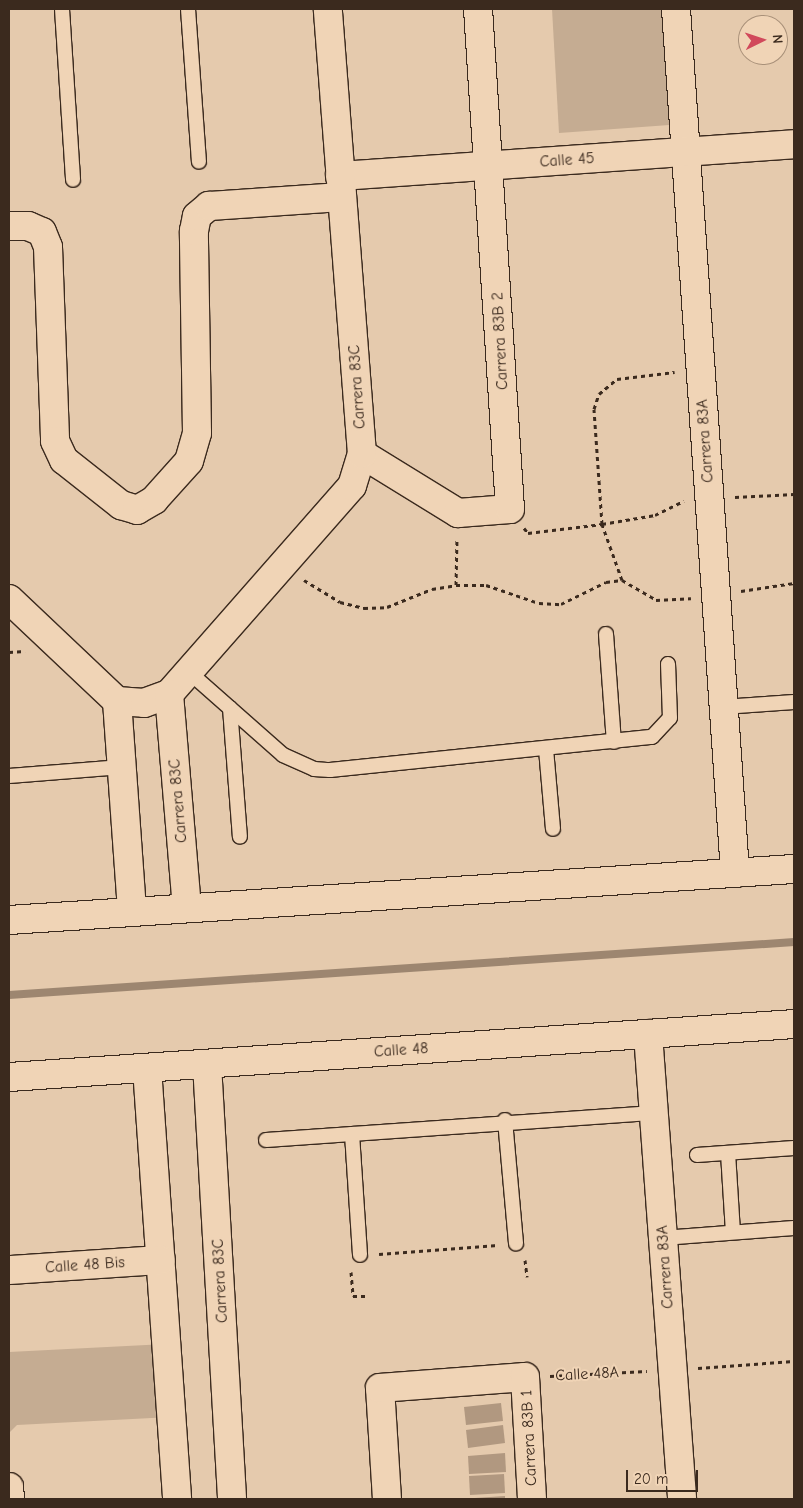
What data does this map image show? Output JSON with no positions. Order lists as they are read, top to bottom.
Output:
{
  "streets": {
    "street": [
      "Calle 45",
      "Carrera 83B 2",
      "Carrera 83C",
      "Carrera 83A",
      "Calle 48",
      "Calle 48 Bis",
      "Carrera 83B 1"
    ],
    "path": ["Calle 48A"]
  },
  "crossings": [
    ["Calle 45", "Carrera 83B 2"],
    ["Calle 45", "Carrera 83C"],
    ["Calle 45", "Carrera 83A"],
    ["Carrera 83C", "Calle 48"],
    ["Carrera 83A", "Calle 48"],
    ["Carrera 83A", "Calle 48A"],
    ["Calle 48A", "Carrera 83B 1"]
  ],
  "scale_bar": "20 m",
  "north": "right"
}
